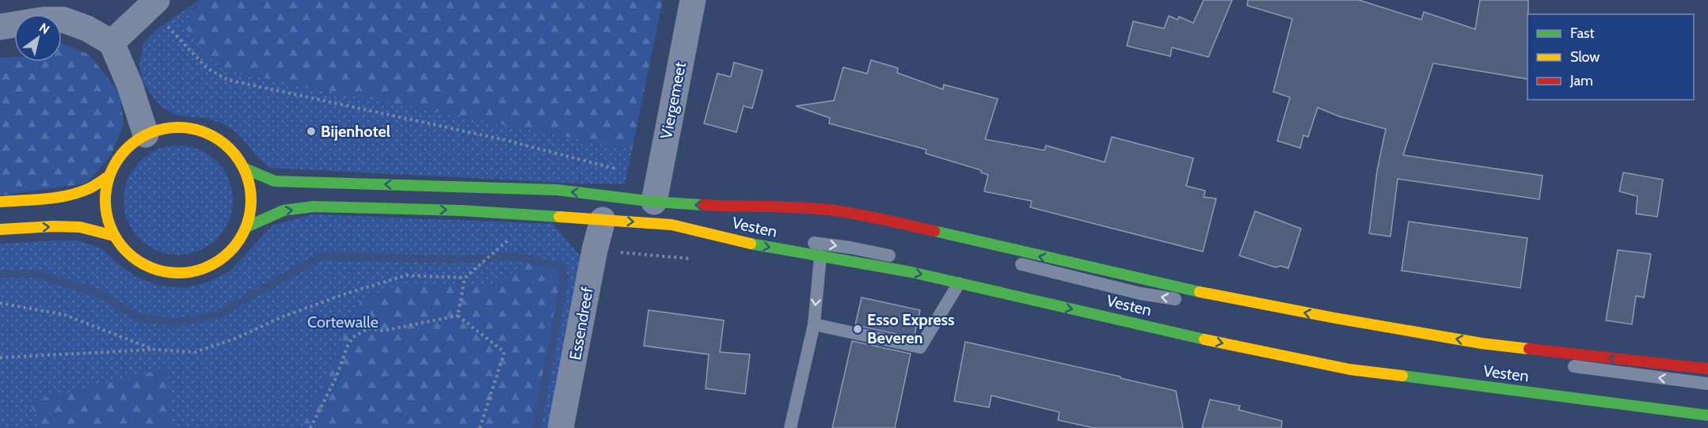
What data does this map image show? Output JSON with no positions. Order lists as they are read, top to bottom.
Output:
{
  "streets": {
    "main road": ["Vesten"],
    "street": ["Viergemeet", "Essendreef"]
  },
  "crossings": [
    ["Viergemeet", "Vesten"]
  ],
  "parks": ["Cortewalle"],
  "places": ["Bijenhotel", "Esso Express Beveren"],
  "legend": ["Fast", "Slow", "Jam"],
  "north": "top right"
}
